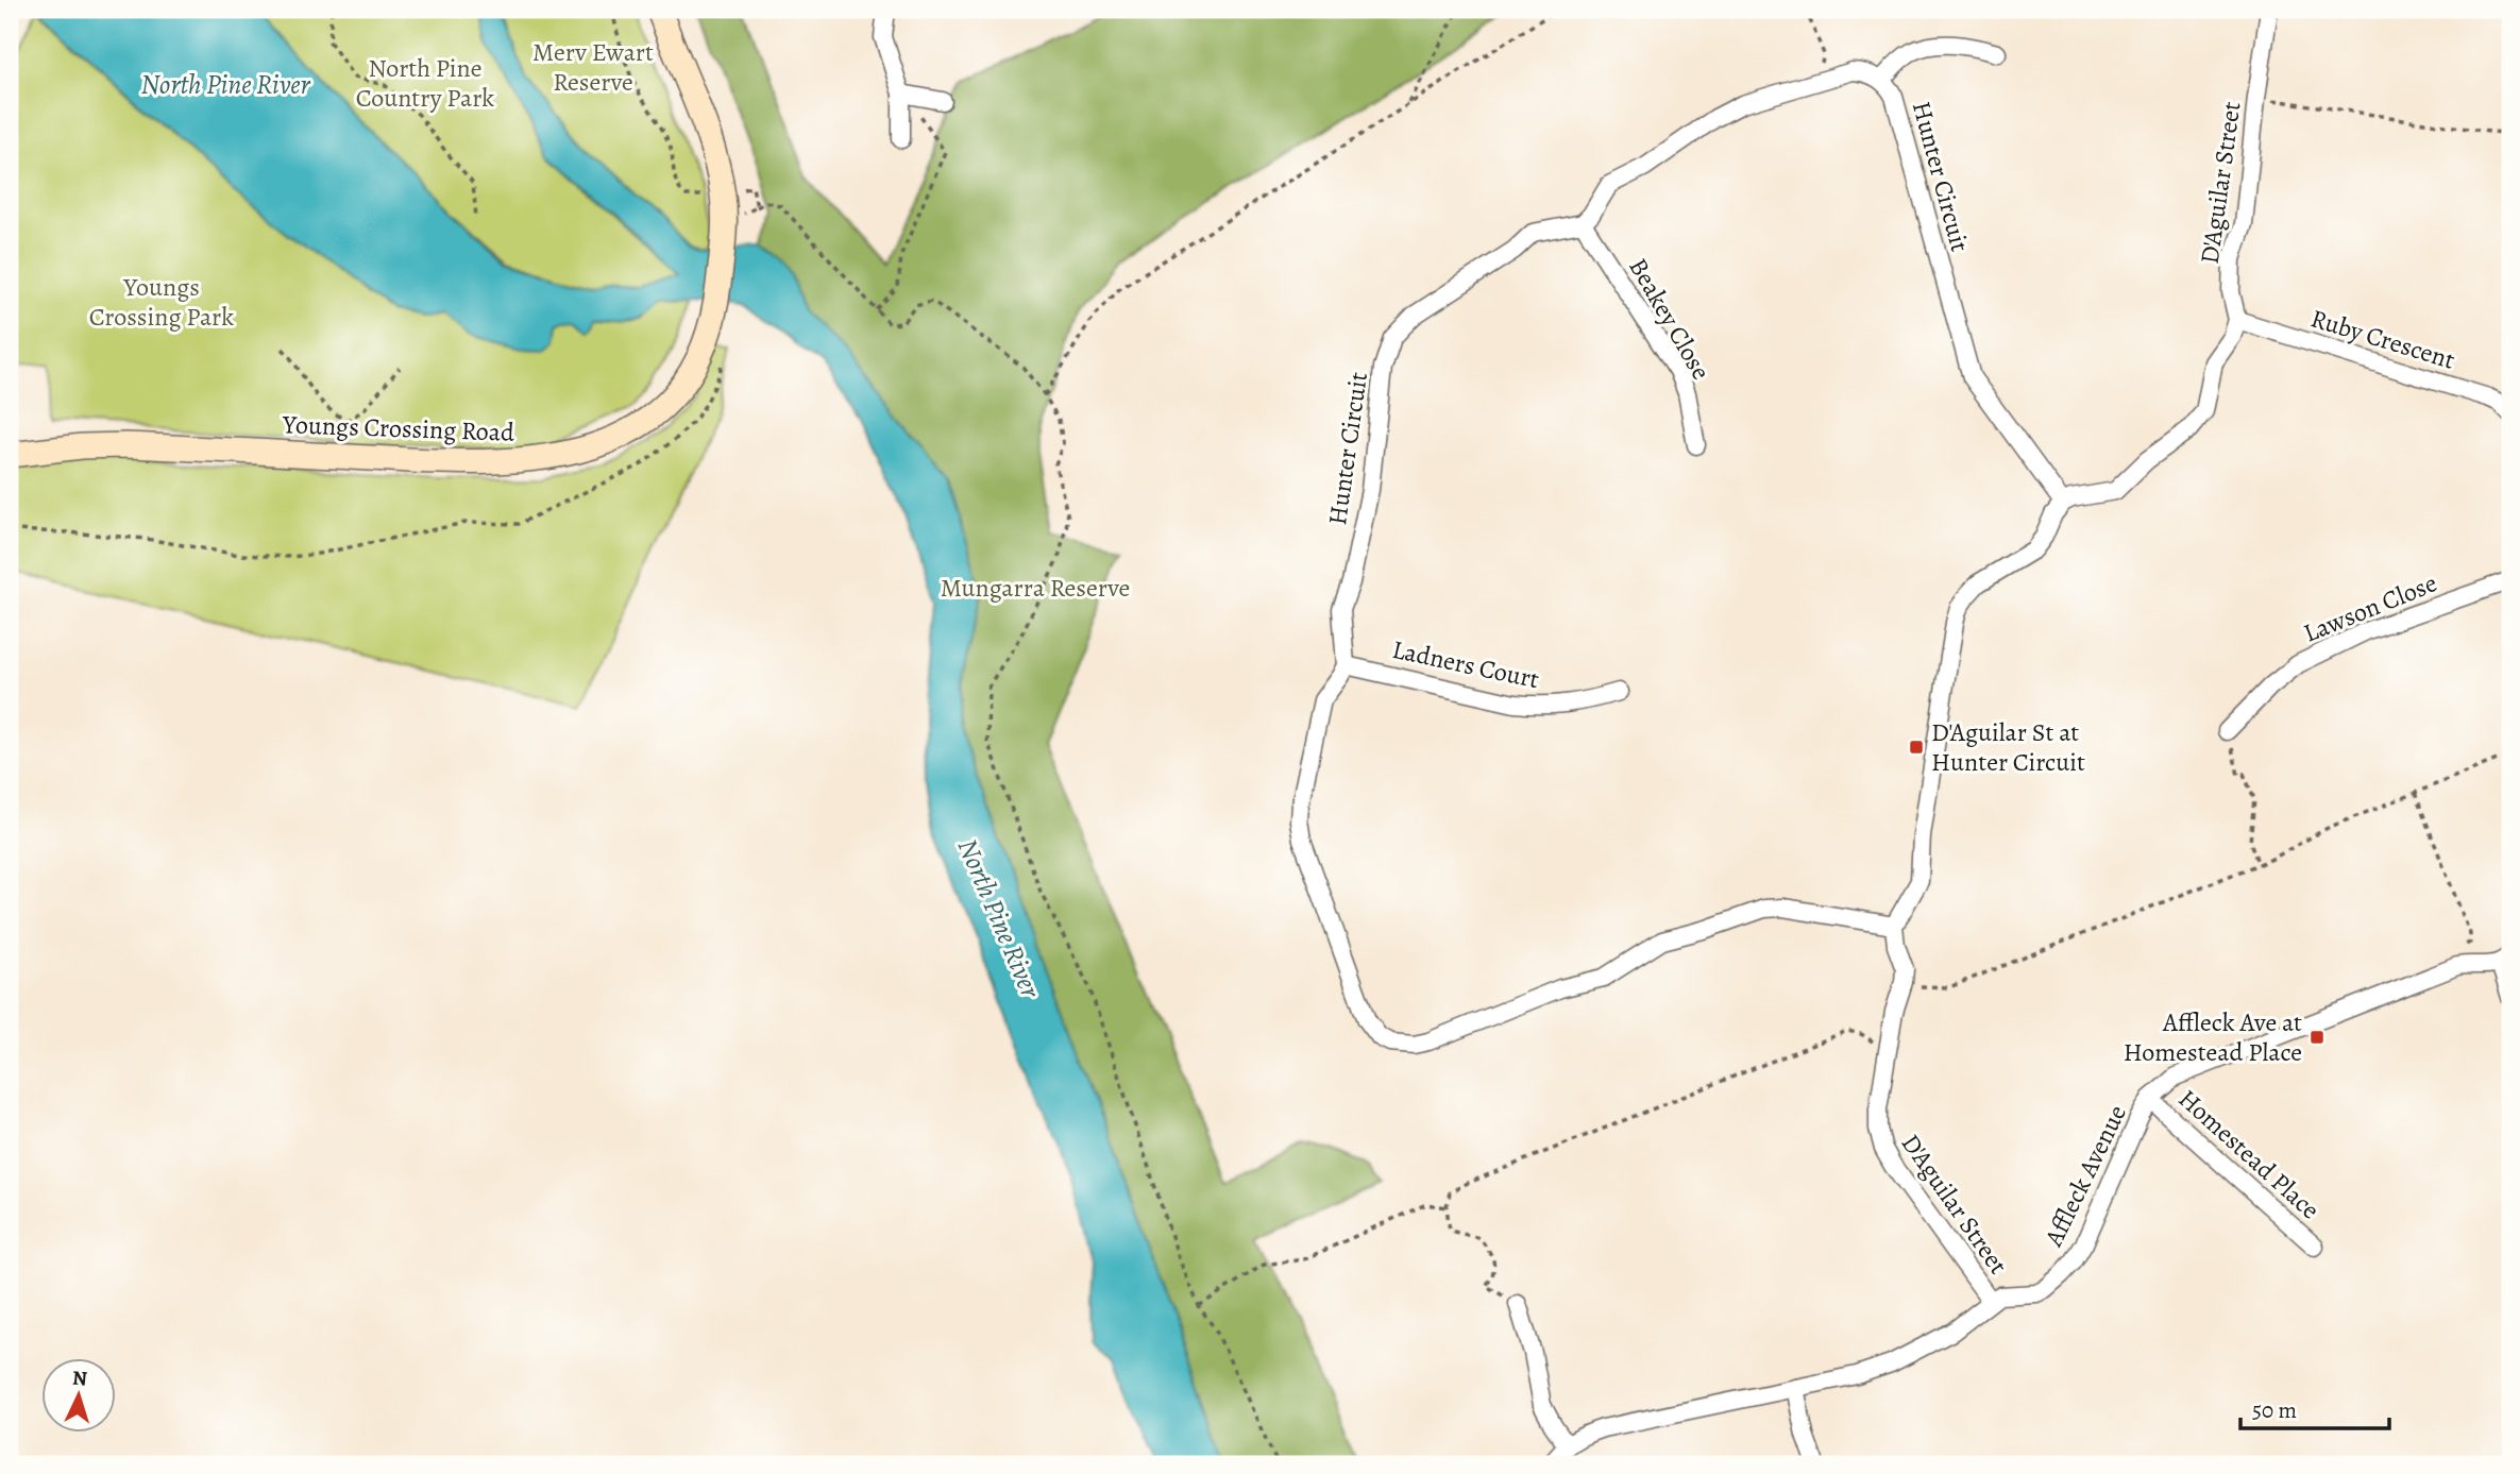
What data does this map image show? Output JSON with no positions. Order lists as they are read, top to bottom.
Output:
{
  "streets": {
    "main road": ["Youngs Crossing Road"],
    "street": [
      "Hunter Circuit",
      "D'Aguilar Street",
      "Beakey Close",
      "Ruby Crescent",
      "Lawson Close",
      "Ladners Court",
      "Homestead Place",
      "Affleck Avenue"
    ]
  },
  "crossings": [
    ["Hunter Circuit", "Beakey Close"],
    ["Hunter Circuit", "Ladners Court"],
    ["D'Aguilar Street", "Ruby Crescent"],
    ["D'Aguilar Street", "Affleck Avenue"],
    ["Homestead Place", "Affleck Avenue"]
  ],
  "water": ["North Pine River"],
  "parks": [
    "Merv Ewart Reserve",
    "North Pine Country Park",
    "Youngs Crossing Park",
    "Mungarra Reserve"
  ],
  "places": {
    "transit": ["D'Aguilar St at Hunter Circuit", "Affleck Ave at Homestead Place"]
  },
  "scale_bar": "50 m",
  "north": "top"
}
